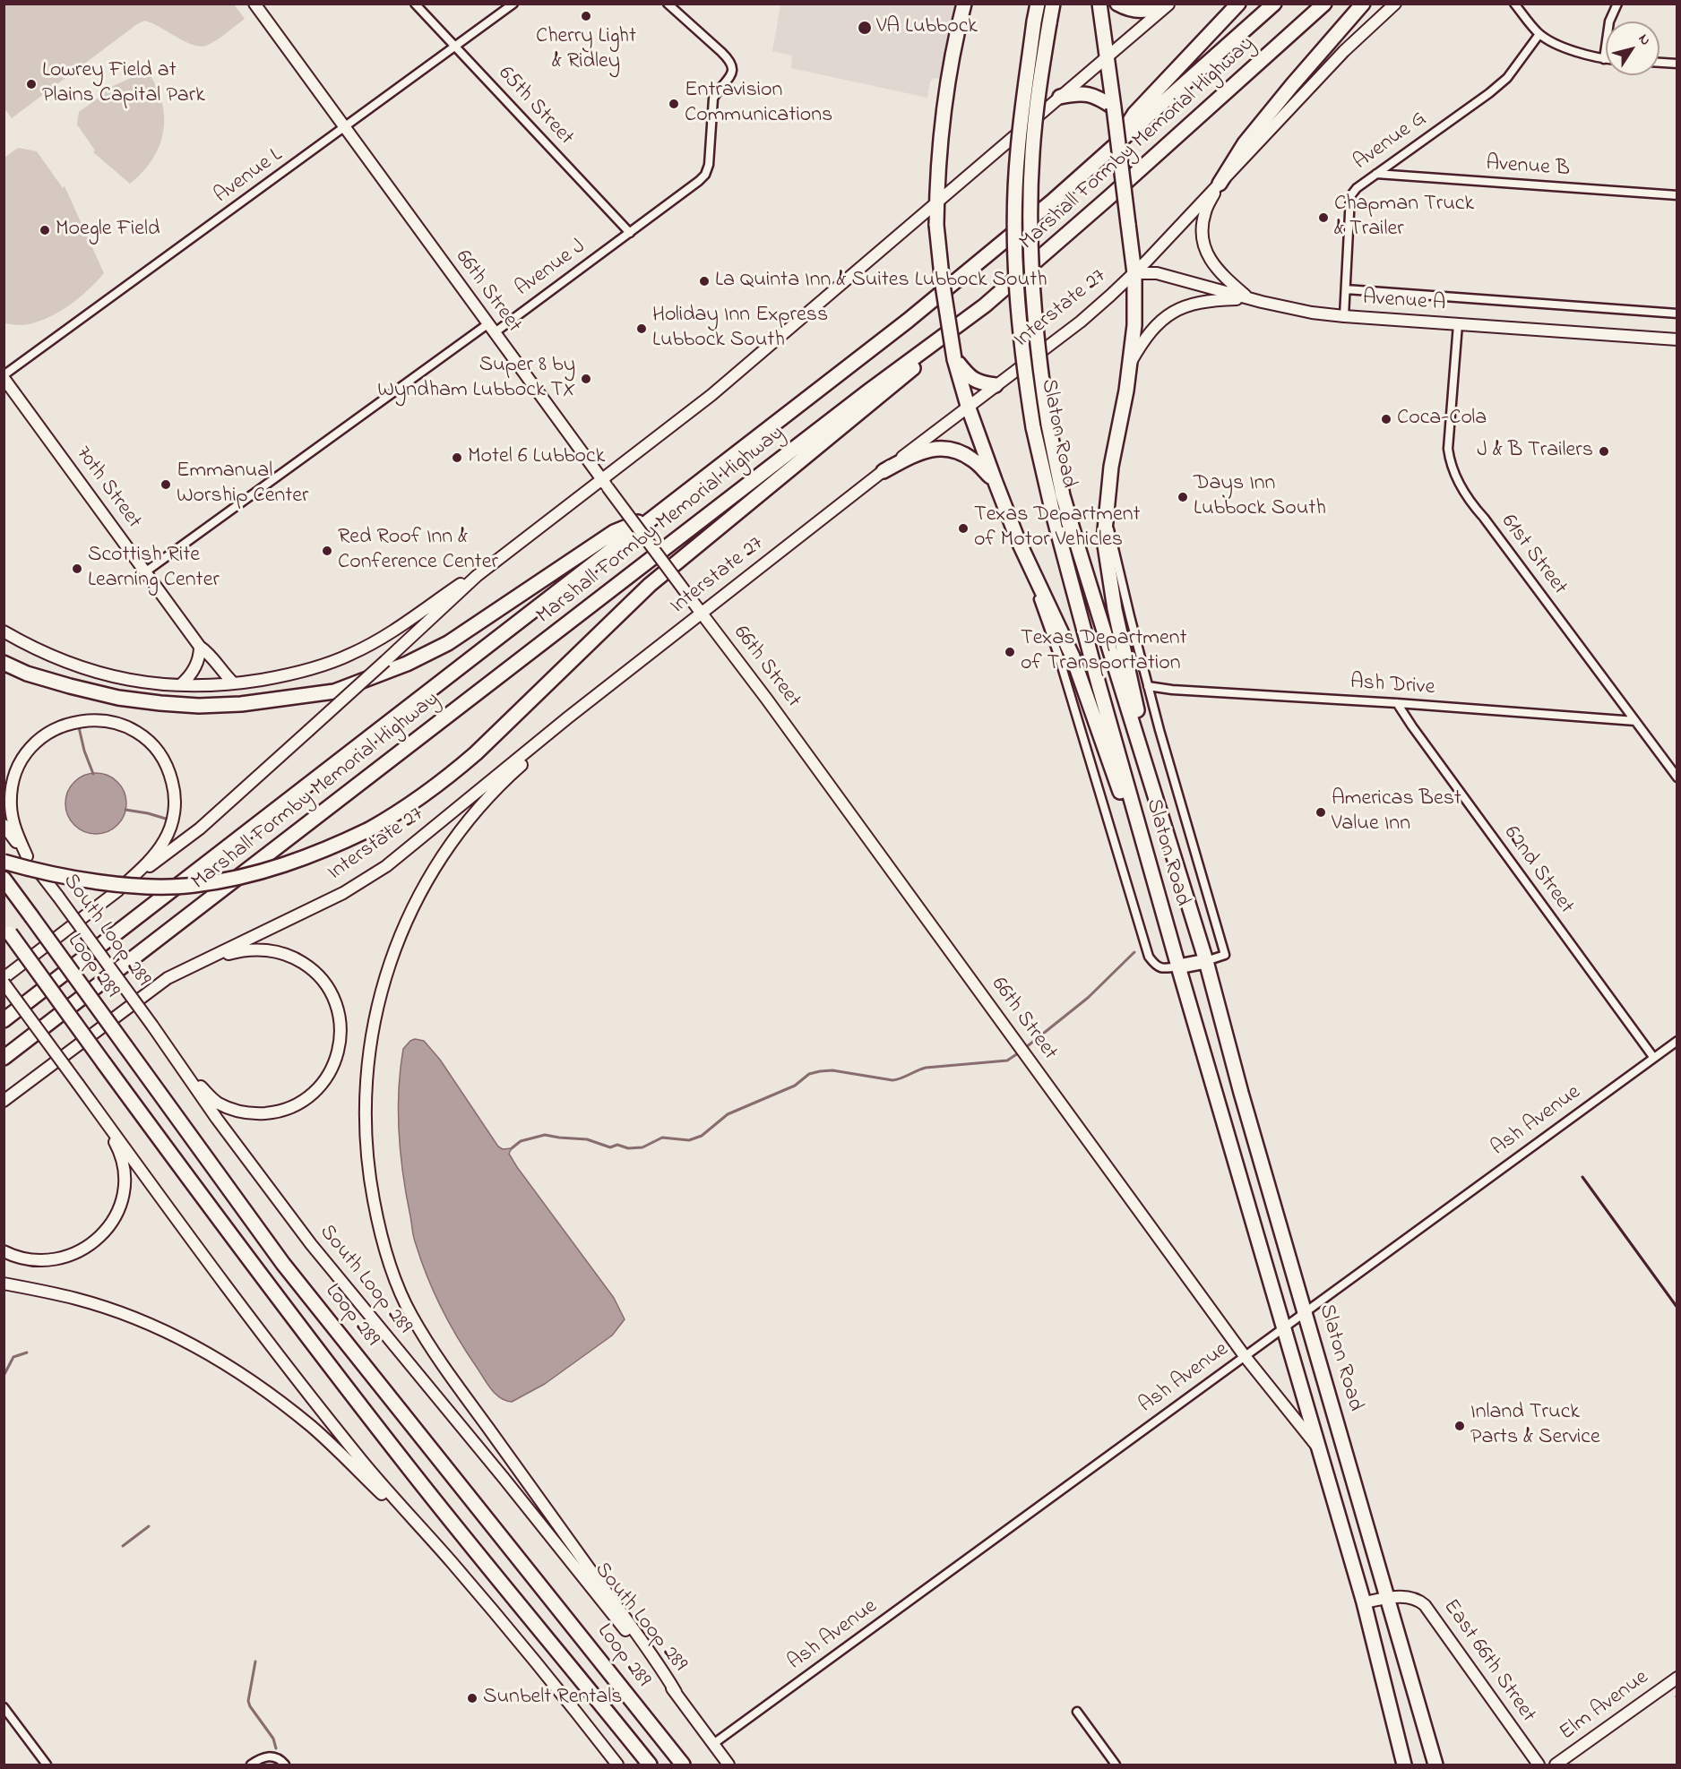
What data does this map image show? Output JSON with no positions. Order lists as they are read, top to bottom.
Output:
{
  "streets": {
    "highway": ["Marshall Formby Memorial Highway", "Slaton Road", "Loop 289"],
    "main road": [
      "66th Street",
      "Avenue A",
      "Interstate 27",
      "70th Street",
      "South Loop 289",
      "East 66th Street",
      "Elm Avenue"
    ],
    "street": [
      "65th Street",
      "Avenue G",
      "Avenue B",
      "Avenue L",
      "Avenue J",
      "61st Street",
      "Ash Drive",
      "62nd Street",
      "Ash Avenue"
    ]
  },
  "crossings": [
    ["65th Street", "Avenue L"],
    ["65th Street", "Avenue J"],
    ["Avenue G", "Avenue B"],
    ["Avenue G", "Avenue A"],
    ["Avenue L", "66th Street"],
    ["Avenue L", "70th Street"],
    ["Avenue J", "66th Street"],
    ["Avenue J", "70th Street"],
    ["66th Street", "Interstate 27"],
    ["66th Street", "Ash Avenue"],
    ["Avenue A", "Interstate 27"],
    ["Avenue A", "61st Street"],
    ["Interstate 27", "Slaton Road"],
    ["Slaton Road", "Ash Drive"],
    ["Slaton Road", "Ash Avenue"],
    ["Slaton Road", "East 66th Street"],
    ["61st Street", "Ash Drive"],
    ["Ash Drive", "62nd Street"],
    ["62nd Street", "Ash Avenue"],
    ["South Loop 289", "Ash Avenue"]
  ],
  "places": [
    "Cherry Light & Ridley",
    "VA Lubbock",
    "Lowrey Field at Plains Capital Park",
    "Entravision Communications",
    "Chapman Truck & Trailer",
    "Moegle Field",
    "La Quinta Inn & Suites Lubbock South",
    "Holiday Inn Express Lubbock South",
    "Super 8 by Wyndham Lubbock TX",
    "Coca-Cola",
    "J & B Trailers",
    "Motel 6 Lubbock",
    "Emmanual Worship Center",
    "Days Inn Lubbock South",
    "Texas Department of Motor Vehicles",
    "Red Roof Inn & Conference Center",
    "Scottish Rite Learning Center",
    "Texas Department of Transportation",
    "Americas Best Value Inn",
    "Inland Truck Parts & Service",
    "Sunbelt Rentals"
  ],
  "north": "top right"
}
